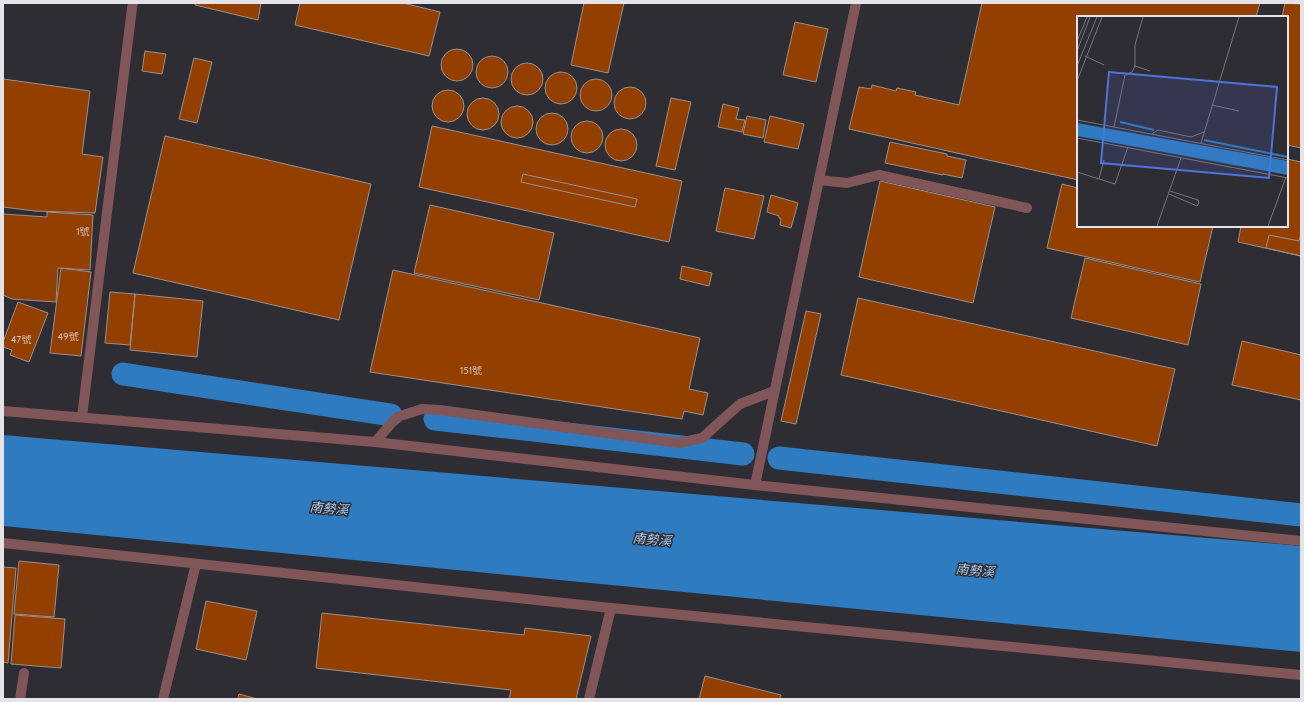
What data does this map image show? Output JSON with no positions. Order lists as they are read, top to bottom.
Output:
{
  "water": ["南勢溪"],
  "house_numbers": [
    "1號",
    "49號",
    "47號",
    "151號"
  ]
}
